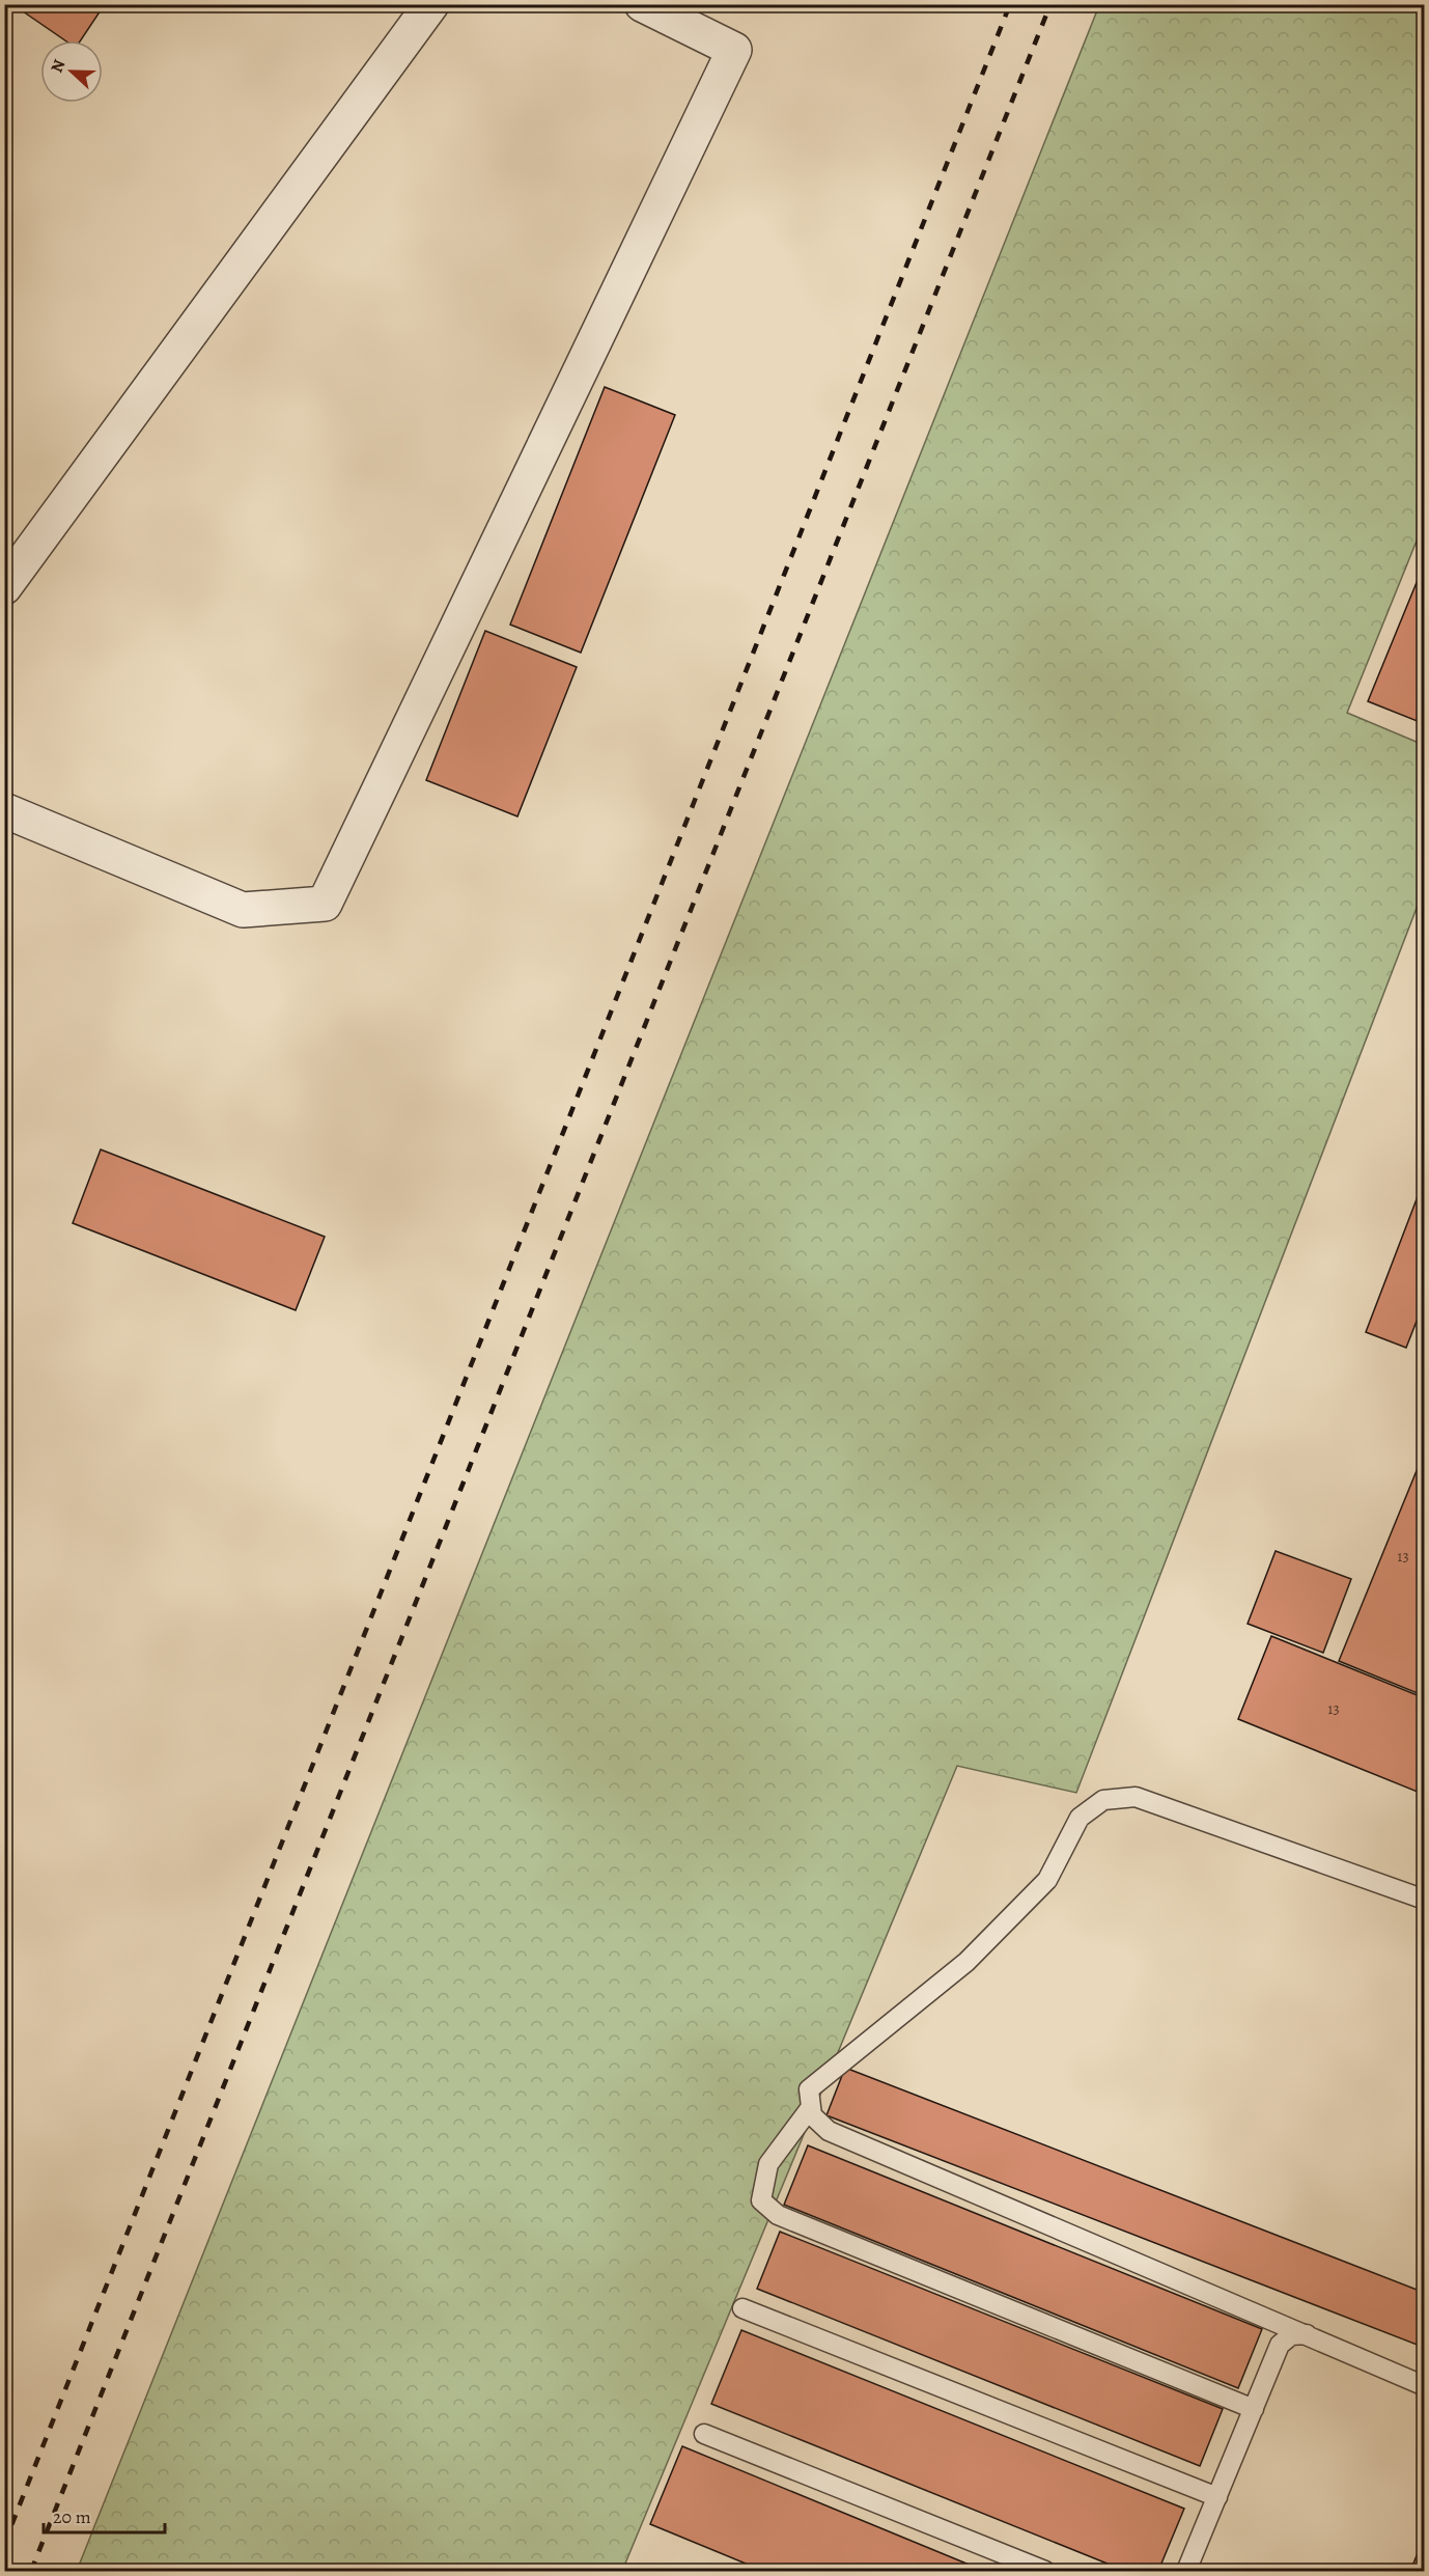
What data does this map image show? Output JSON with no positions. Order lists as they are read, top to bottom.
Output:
{
  "house_numbers": ["13", "13"],
  "scale_bar": "20 m",
  "north": "left"
}
